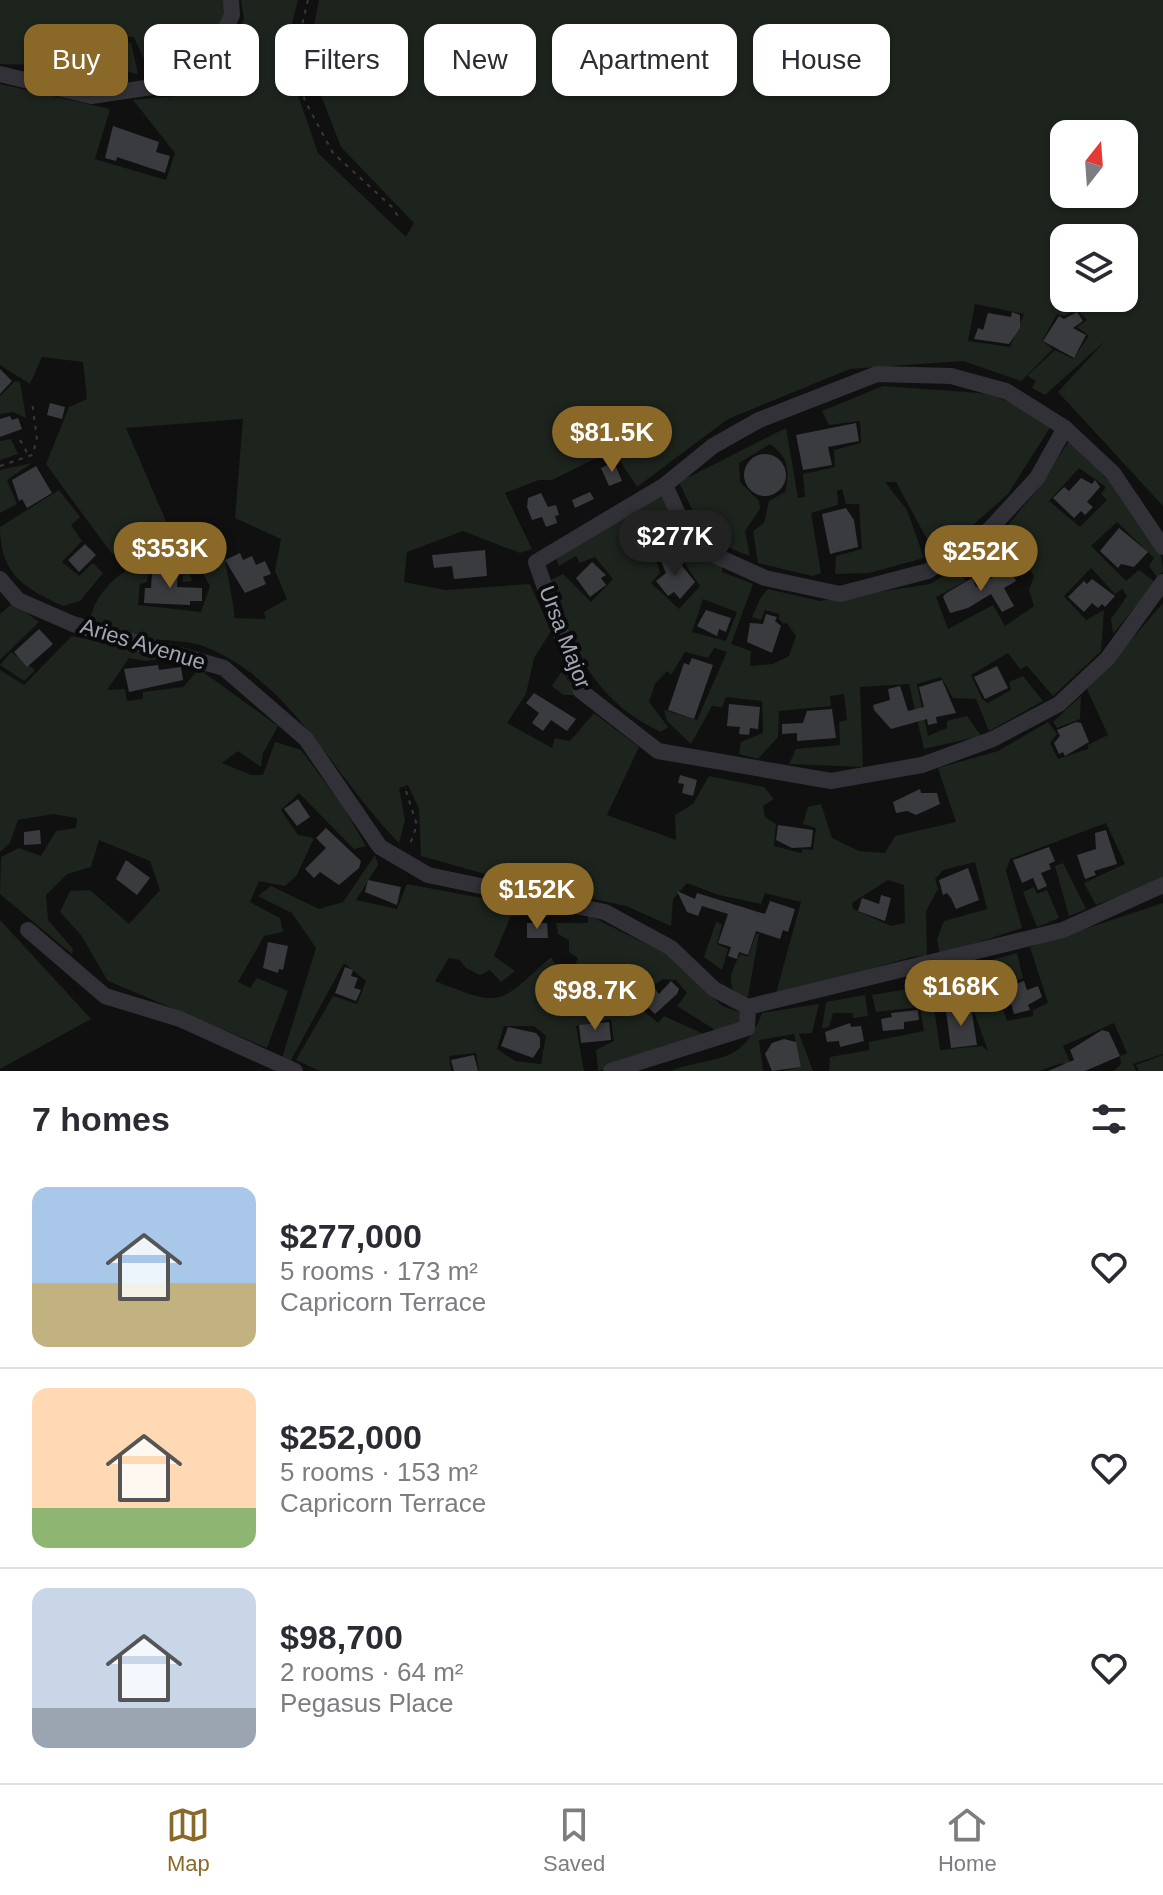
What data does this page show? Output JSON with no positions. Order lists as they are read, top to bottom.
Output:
{
  "streets": {
    "street": ["Ursa Major", "Aries Avenue"]
  },
  "north": "top",
  "page": {
    "chip": [
      "Buy",
      "Rent",
      "Filters",
      "New",
      "Apartment",
      "House"
    ],
    "price": [
      "$81.5K",
      "$277K",
      "$353K",
      "$252K",
      "$152K",
      "$168K",
      "$98.7K"
    ],
    "heading": "7 homes",
    "list": [
      {
        "name": "$277,000",
        "note": "5 rooms · 173 m² · Capricorn Terrace"
      },
      {
        "name": "$252,000",
        "note": "5 rooms · 153 m² · Capricorn Terrace"
      },
      {
        "name": "$98,700",
        "note": "2 rooms · 64 m² · Pegasus Place"
      }
    ],
    "tabs": ["Map", "Saved", "Home"]
  }
}
